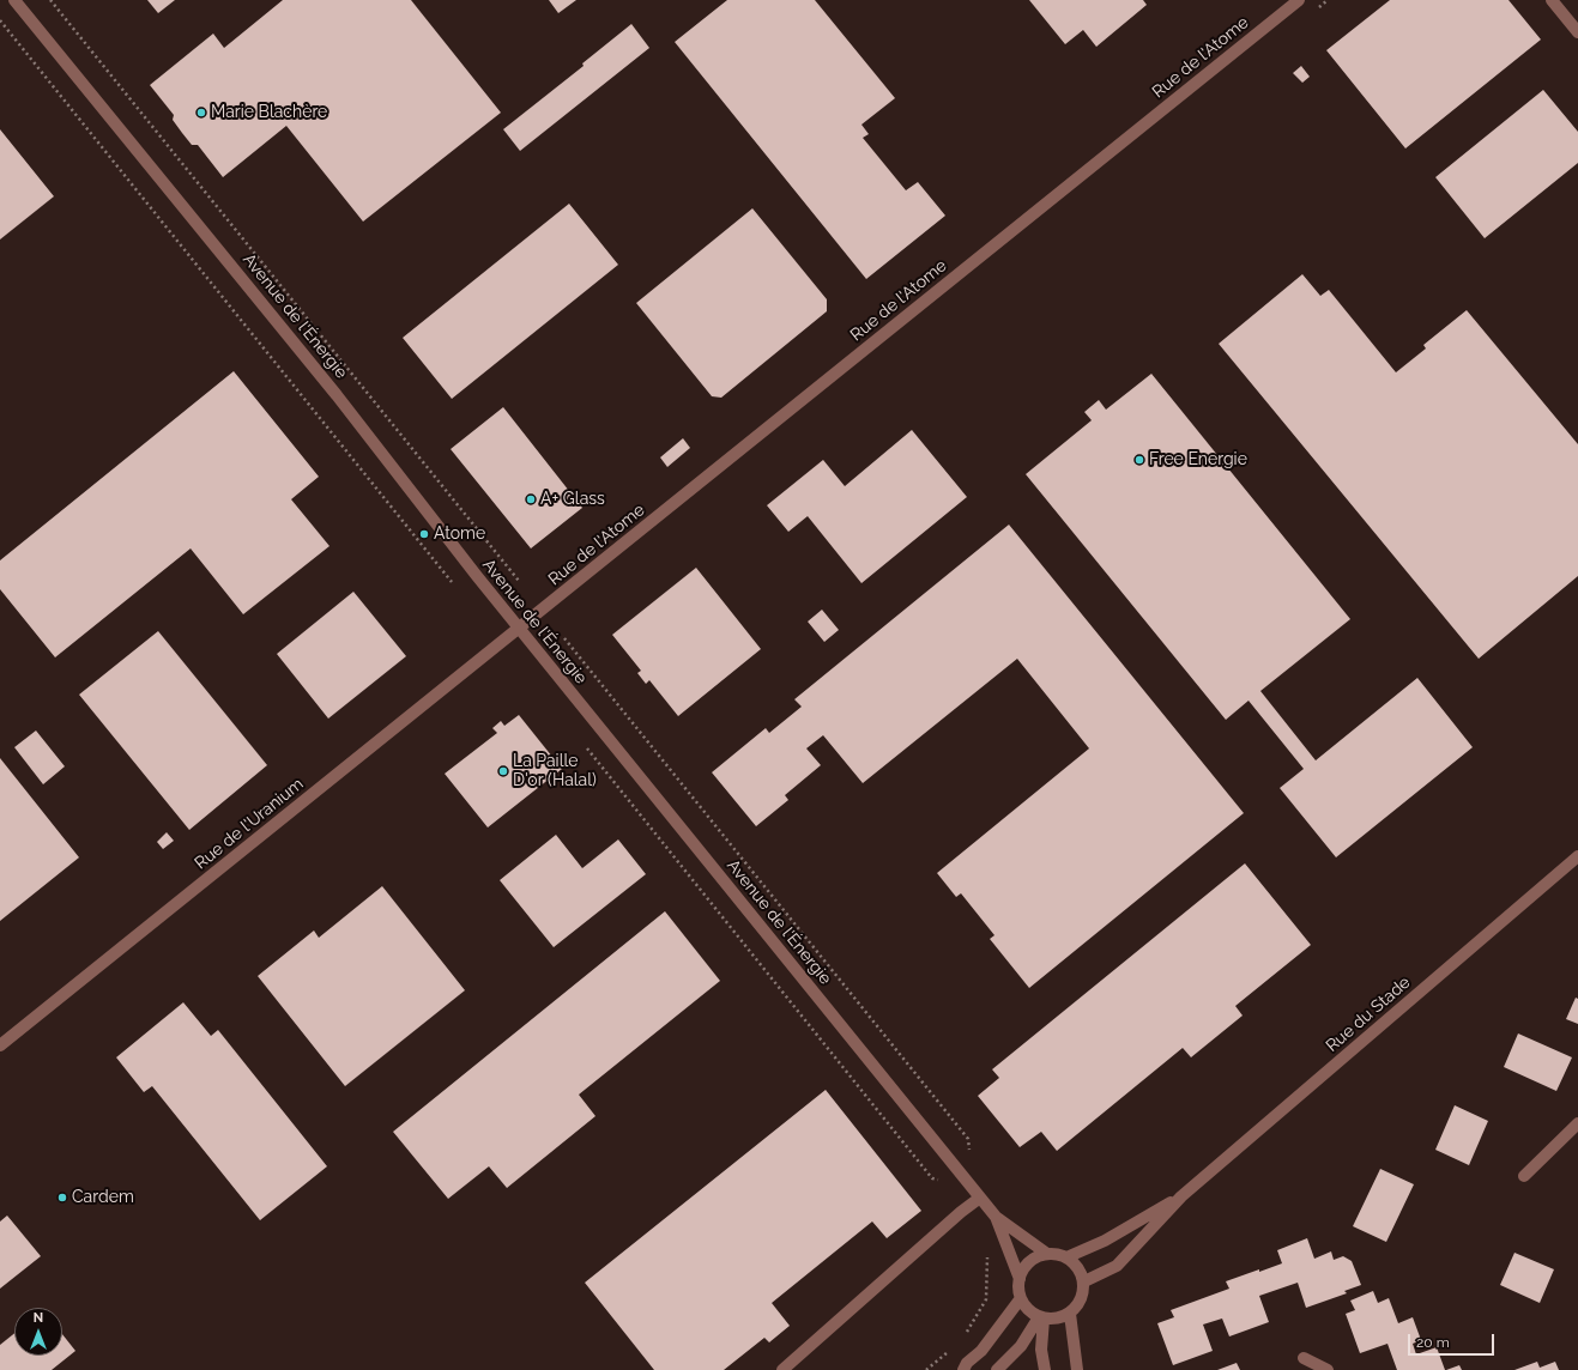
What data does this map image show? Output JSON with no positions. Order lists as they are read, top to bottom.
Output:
{
  "streets": {
    "street": [
      "Rue de l'Atome",
      "Avenue de l'Énergie",
      "Rue de l'Uranium",
      "Rue du Stade"
    ]
  },
  "crossings": [
    ["Rue de l'Atome", "Avenue de l'Énergie"],
    ["Rue de l'Atome", "Rue de l'Uranium"],
    ["Avenue de l'Énergie", "Rue de l'Uranium"],
    ["Avenue de l'Énergie", "Rue du Stade"]
  ],
  "places": [
    "Marie Blachère",
    "Free Energie",
    "A+ Glass",
    "Atome",
    "La Paille D'or (Halal)",
    "Cardem"
  ],
  "scale_bar": "20 m",
  "north": "top"
}
